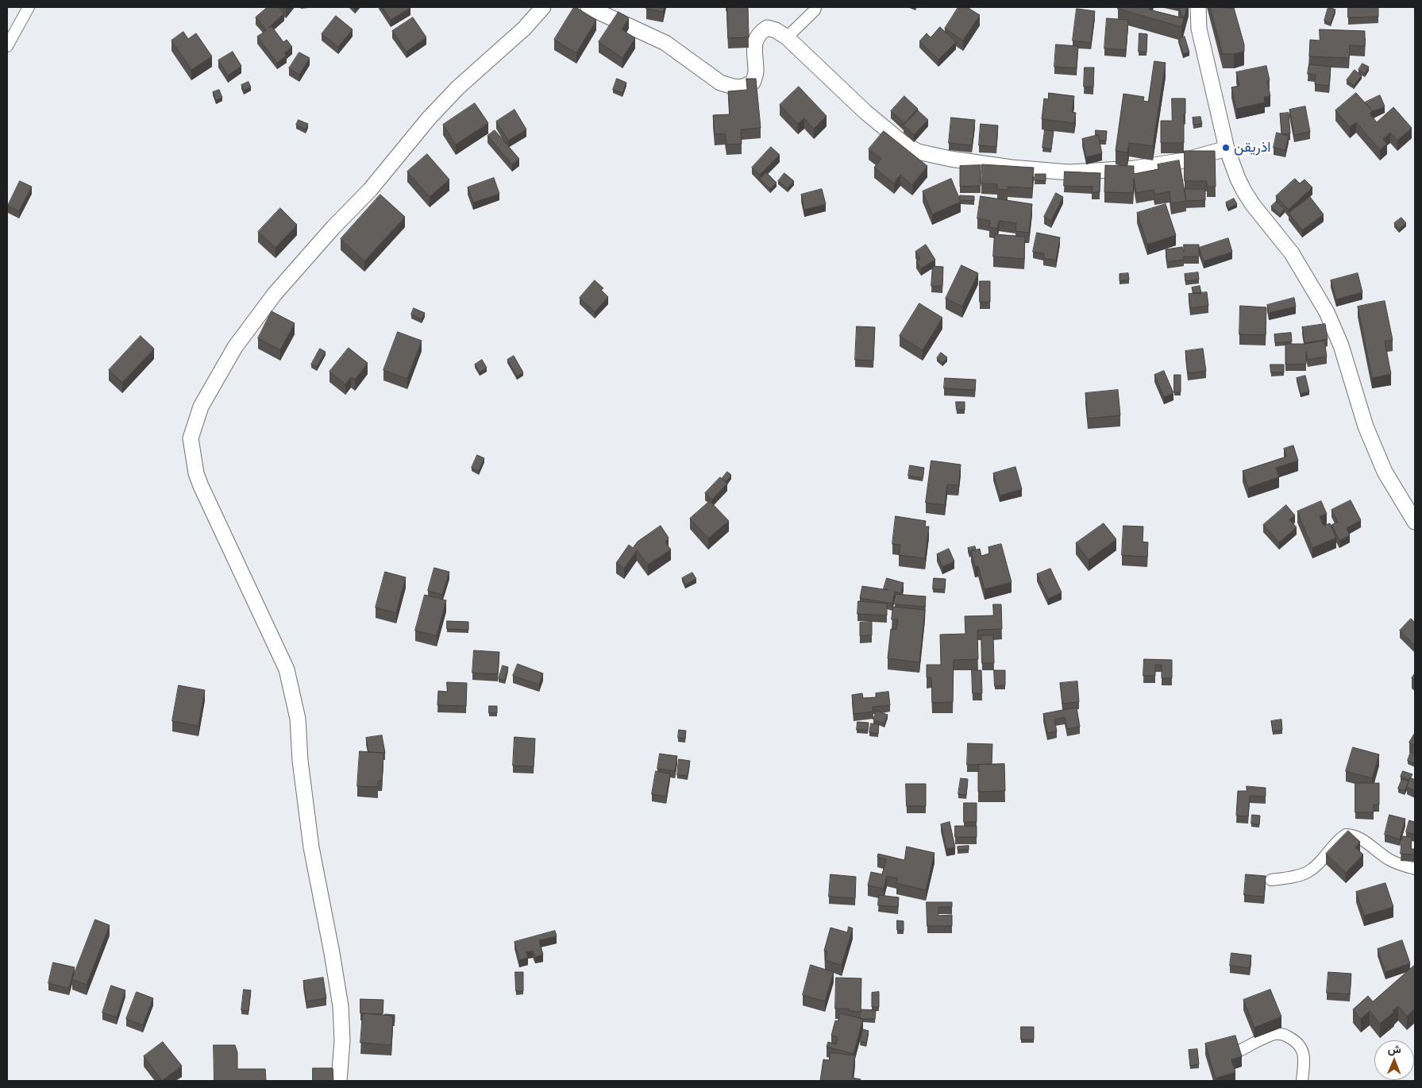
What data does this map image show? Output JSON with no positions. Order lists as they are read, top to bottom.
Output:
{
  "places": ["اذريقن"],
  "north": "top"
}
